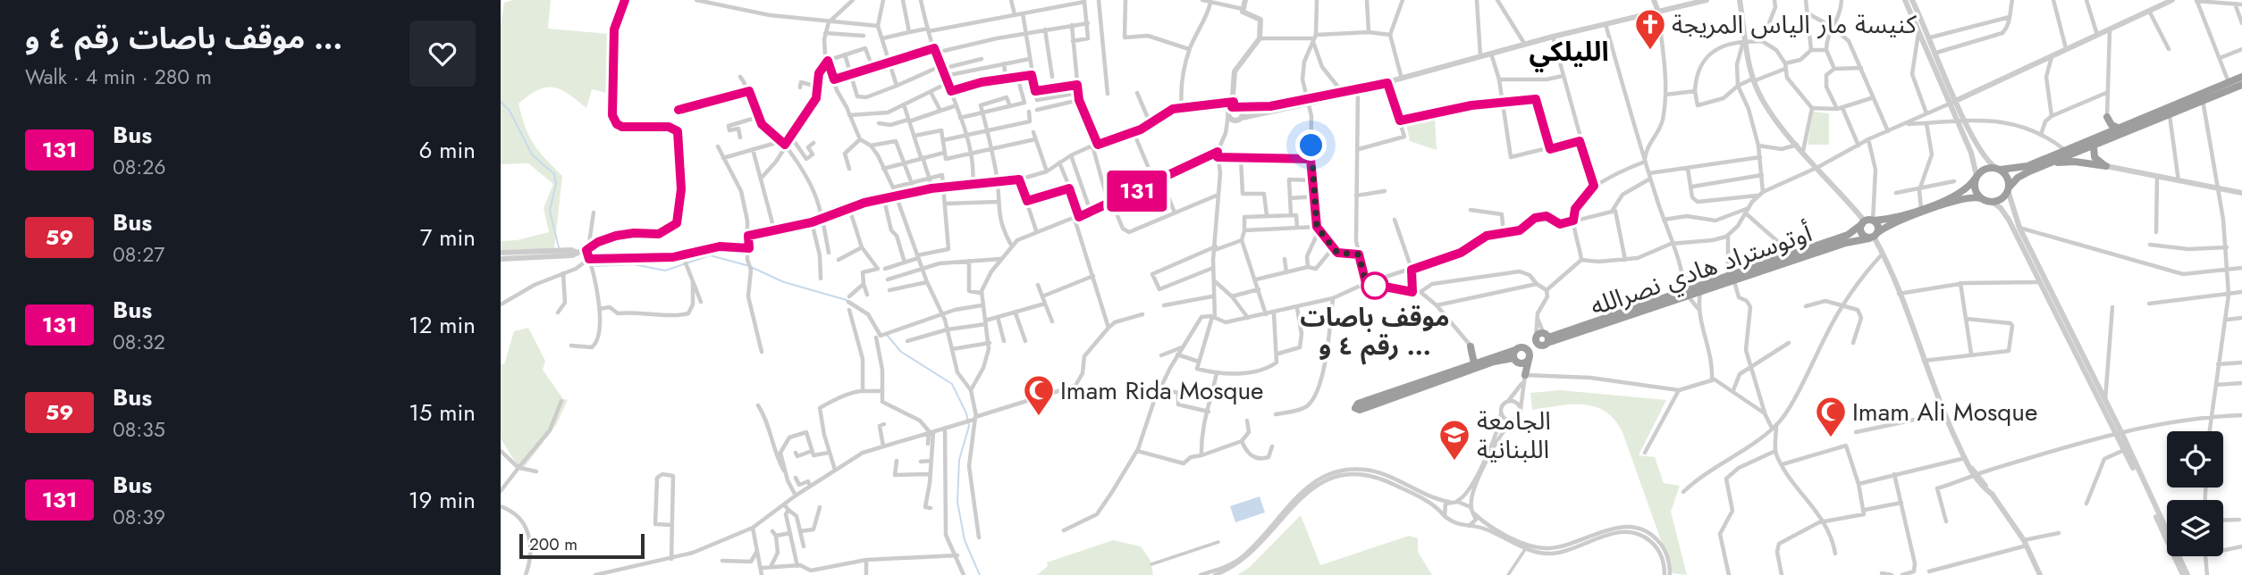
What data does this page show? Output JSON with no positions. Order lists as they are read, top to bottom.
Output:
{
  "streets": {
    "highway": ["أوتوستراد هادي نصرالله"]
  },
  "districts": ["الليلكي"],
  "places": {
    "church": ["كنيسة مار الياس المريجة"],
    "other": ["موقف باصات رقم ٤ و ..."],
    "mosque": ["Imam Rida Mosque", "Imam Ali Mosque"],
    "school or university": ["الجامعة اللبنانية"]
  },
  "lines": ["bus line 131"],
  "scale_bar": "200 m",
  "page": {
    "heading": ["موقف باصات رقم ٤ و ...", "Walk · 4 min · 280 m"],
    "on_map": "131",
    "list": [
      {
        "mark": "131",
        "name": "Bus",
        "note": "08:26",
        "value": "6 min"
      },
      {
        "mark": "59",
        "name": "Bus",
        "note": "08:27",
        "value": "7 min"
      },
      {
        "mark": "131",
        "name": "Bus",
        "note": "08:32",
        "value": "12 min"
      },
      {
        "mark": "59",
        "name": "Bus",
        "note": "08:35",
        "value": "15 min"
      },
      {
        "mark": "131",
        "name": "Bus",
        "note": "08:39",
        "value": "19 min"
      }
    ],
    "scale": "200 m"
  }
}
